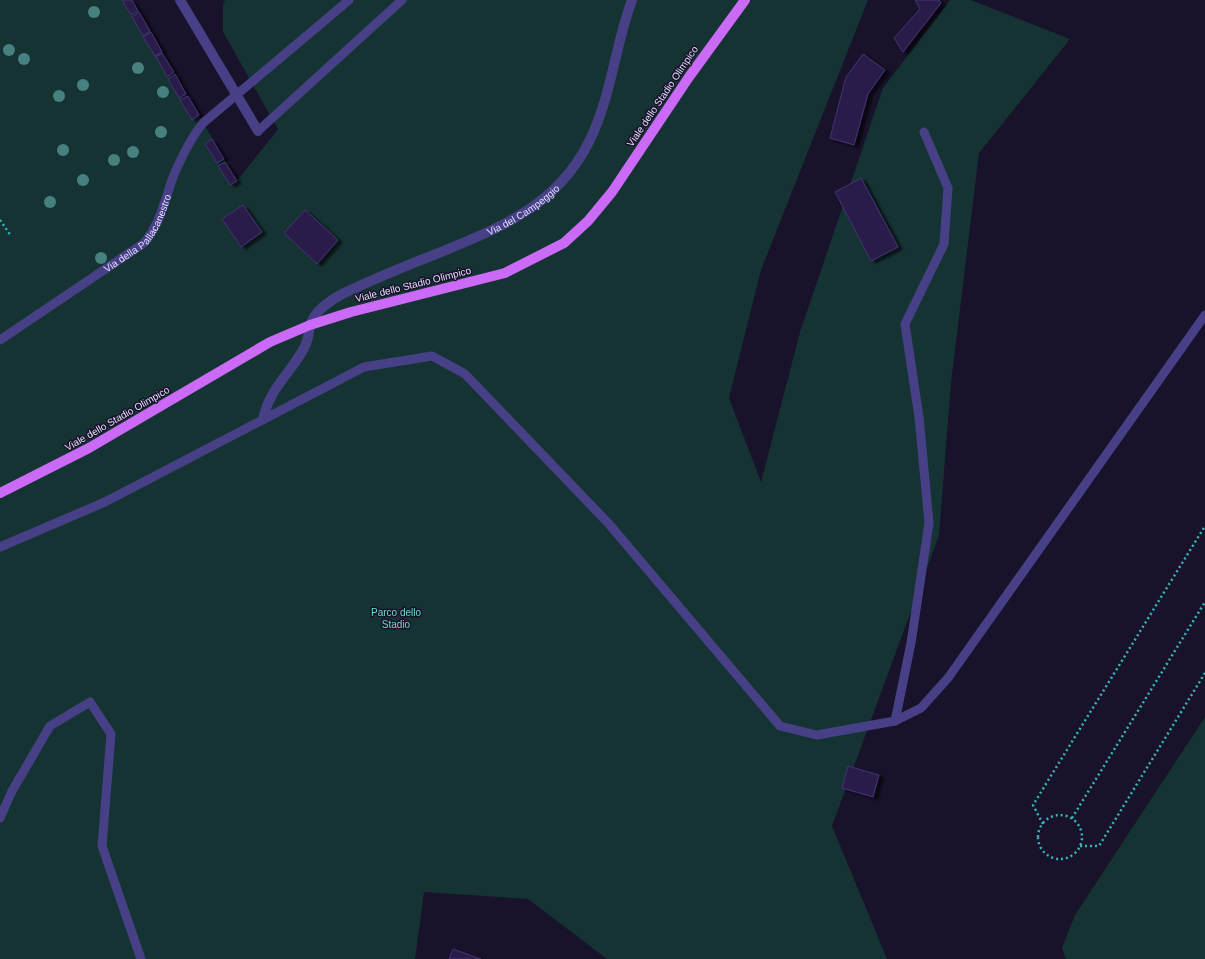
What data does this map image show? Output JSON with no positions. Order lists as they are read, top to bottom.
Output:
{
  "streets": {
    "main road": ["Viale dello Stadio Olimpico"],
    "street": ["Via del Campeggio"],
    "lane": ["Via della Pallacanestro"]
  },
  "crossings": [
    ["Viale dello Stadio Olimpico", "Via del Campeggio"]
  ],
  "parks": ["Parco dello Stadio"]
}
